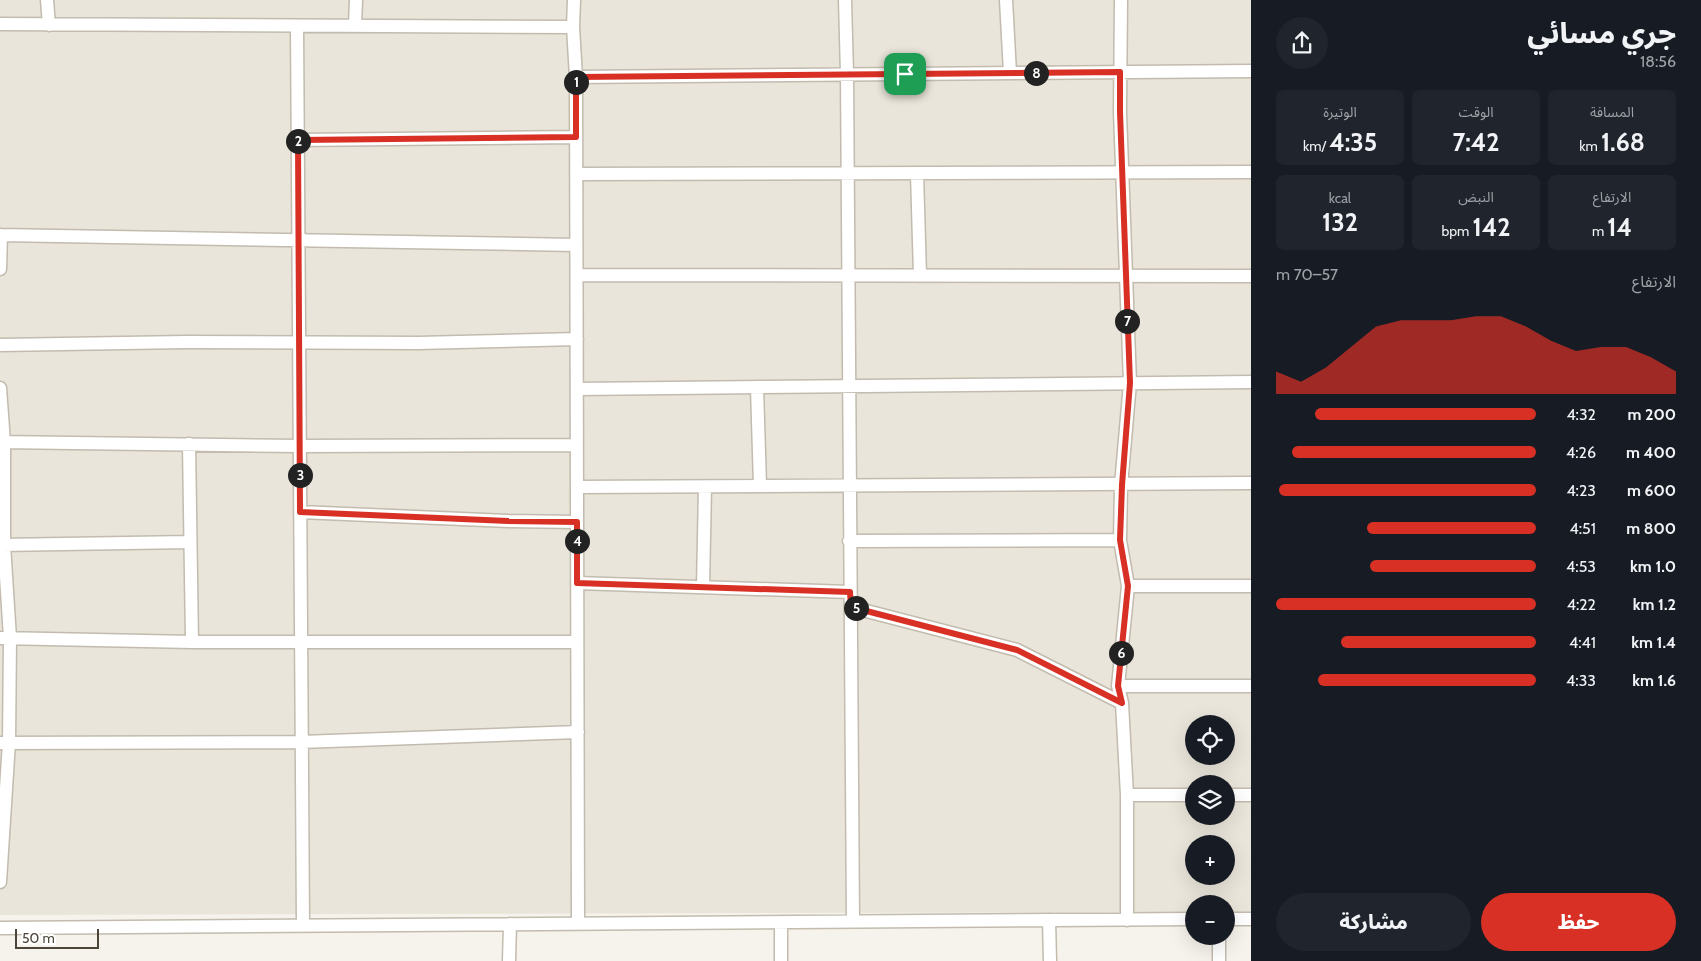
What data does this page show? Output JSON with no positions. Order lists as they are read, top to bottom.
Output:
{
  "scale_bar": "50 m",
  "page": {
    "heading": ["جري مسائي", "18:56"],
    "pins": [
      "8",
      "1",
      "2",
      "7",
      "3",
      "4",
      "5",
      "6"
    ],
    "stats": [
      ["المسافة", "1.68 km"],
      ["الوقت", "7:42"],
      ["الوتيرة", "4:35 /km"],
      ["الارتفاع", "14 m"],
      ["النبض", "142 bpm"],
      ["kcal", "132"]
    ],
    "chart": ["الارتفاع", "57–70 m"],
    "list": [
      {
        "name": "200 m",
        "note": "4:32"
      },
      {
        "name": "400 m",
        "note": "4:26"
      },
      {
        "name": "600 m",
        "note": "4:23"
      },
      {
        "name": "800 m",
        "note": "4:51"
      },
      {
        "name": "1.0 km",
        "note": "4:53"
      },
      {
        "name": "1.2 km",
        "note": "4:22"
      },
      {
        "name": "1.4 km",
        "note": "4:41"
      },
      {
        "name": "1.6 km",
        "note": "4:33"
      }
    ],
    "map_buttons": ["+", "−"],
    "buttons": ["حفظ", "مشاركة"],
    "scale": "50 m"
  }
}
